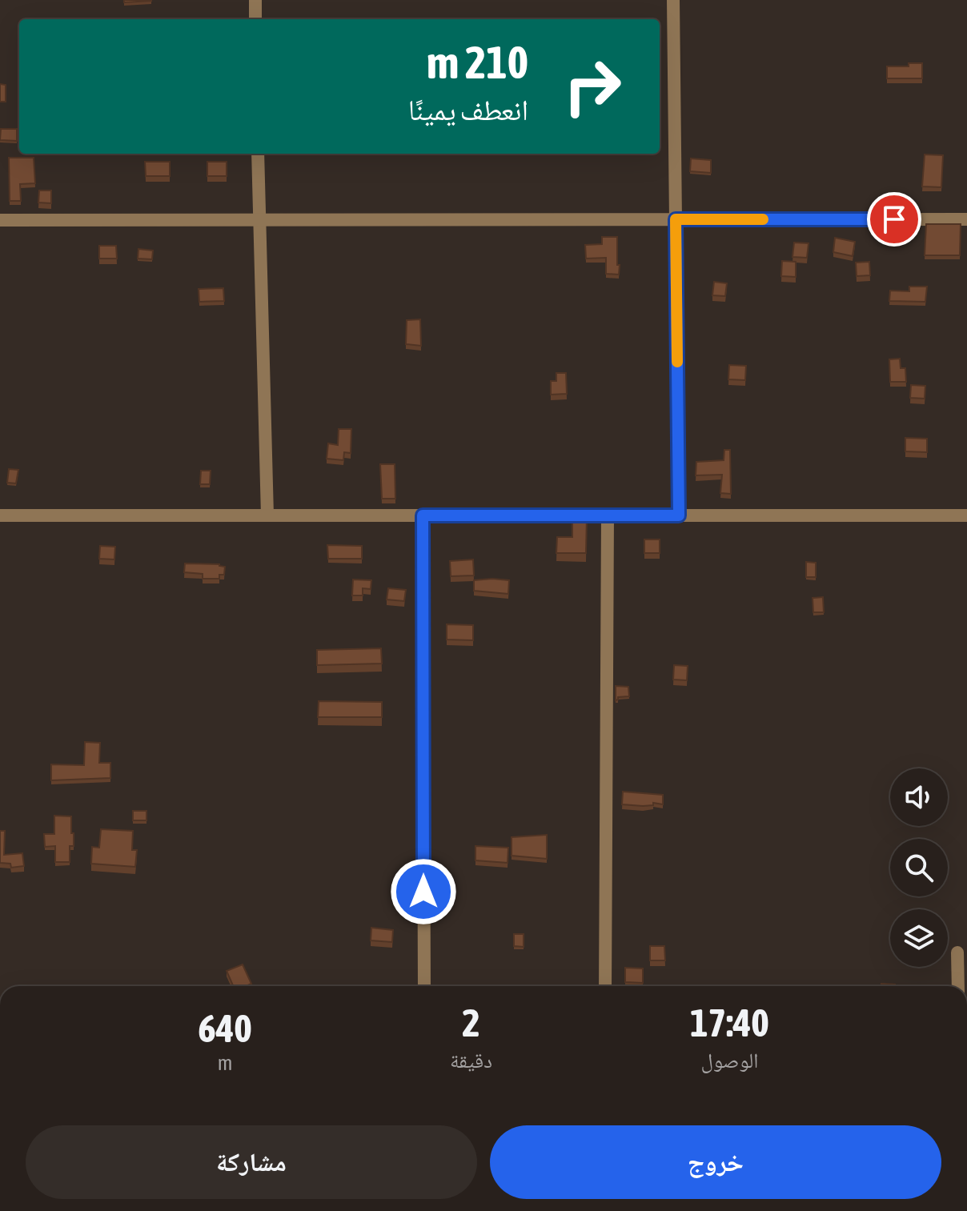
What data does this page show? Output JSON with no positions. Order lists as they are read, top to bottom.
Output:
{
  "page": {
    "turn": ["210 m", "انعطف يمينًا"],
    "eta": [
      "17:40",
      "الوصول",
      "2",
      "دقيقة",
      "640",
      "m"
    ],
    "buttons": ["خروج", "مشاركة"]
  }
}
